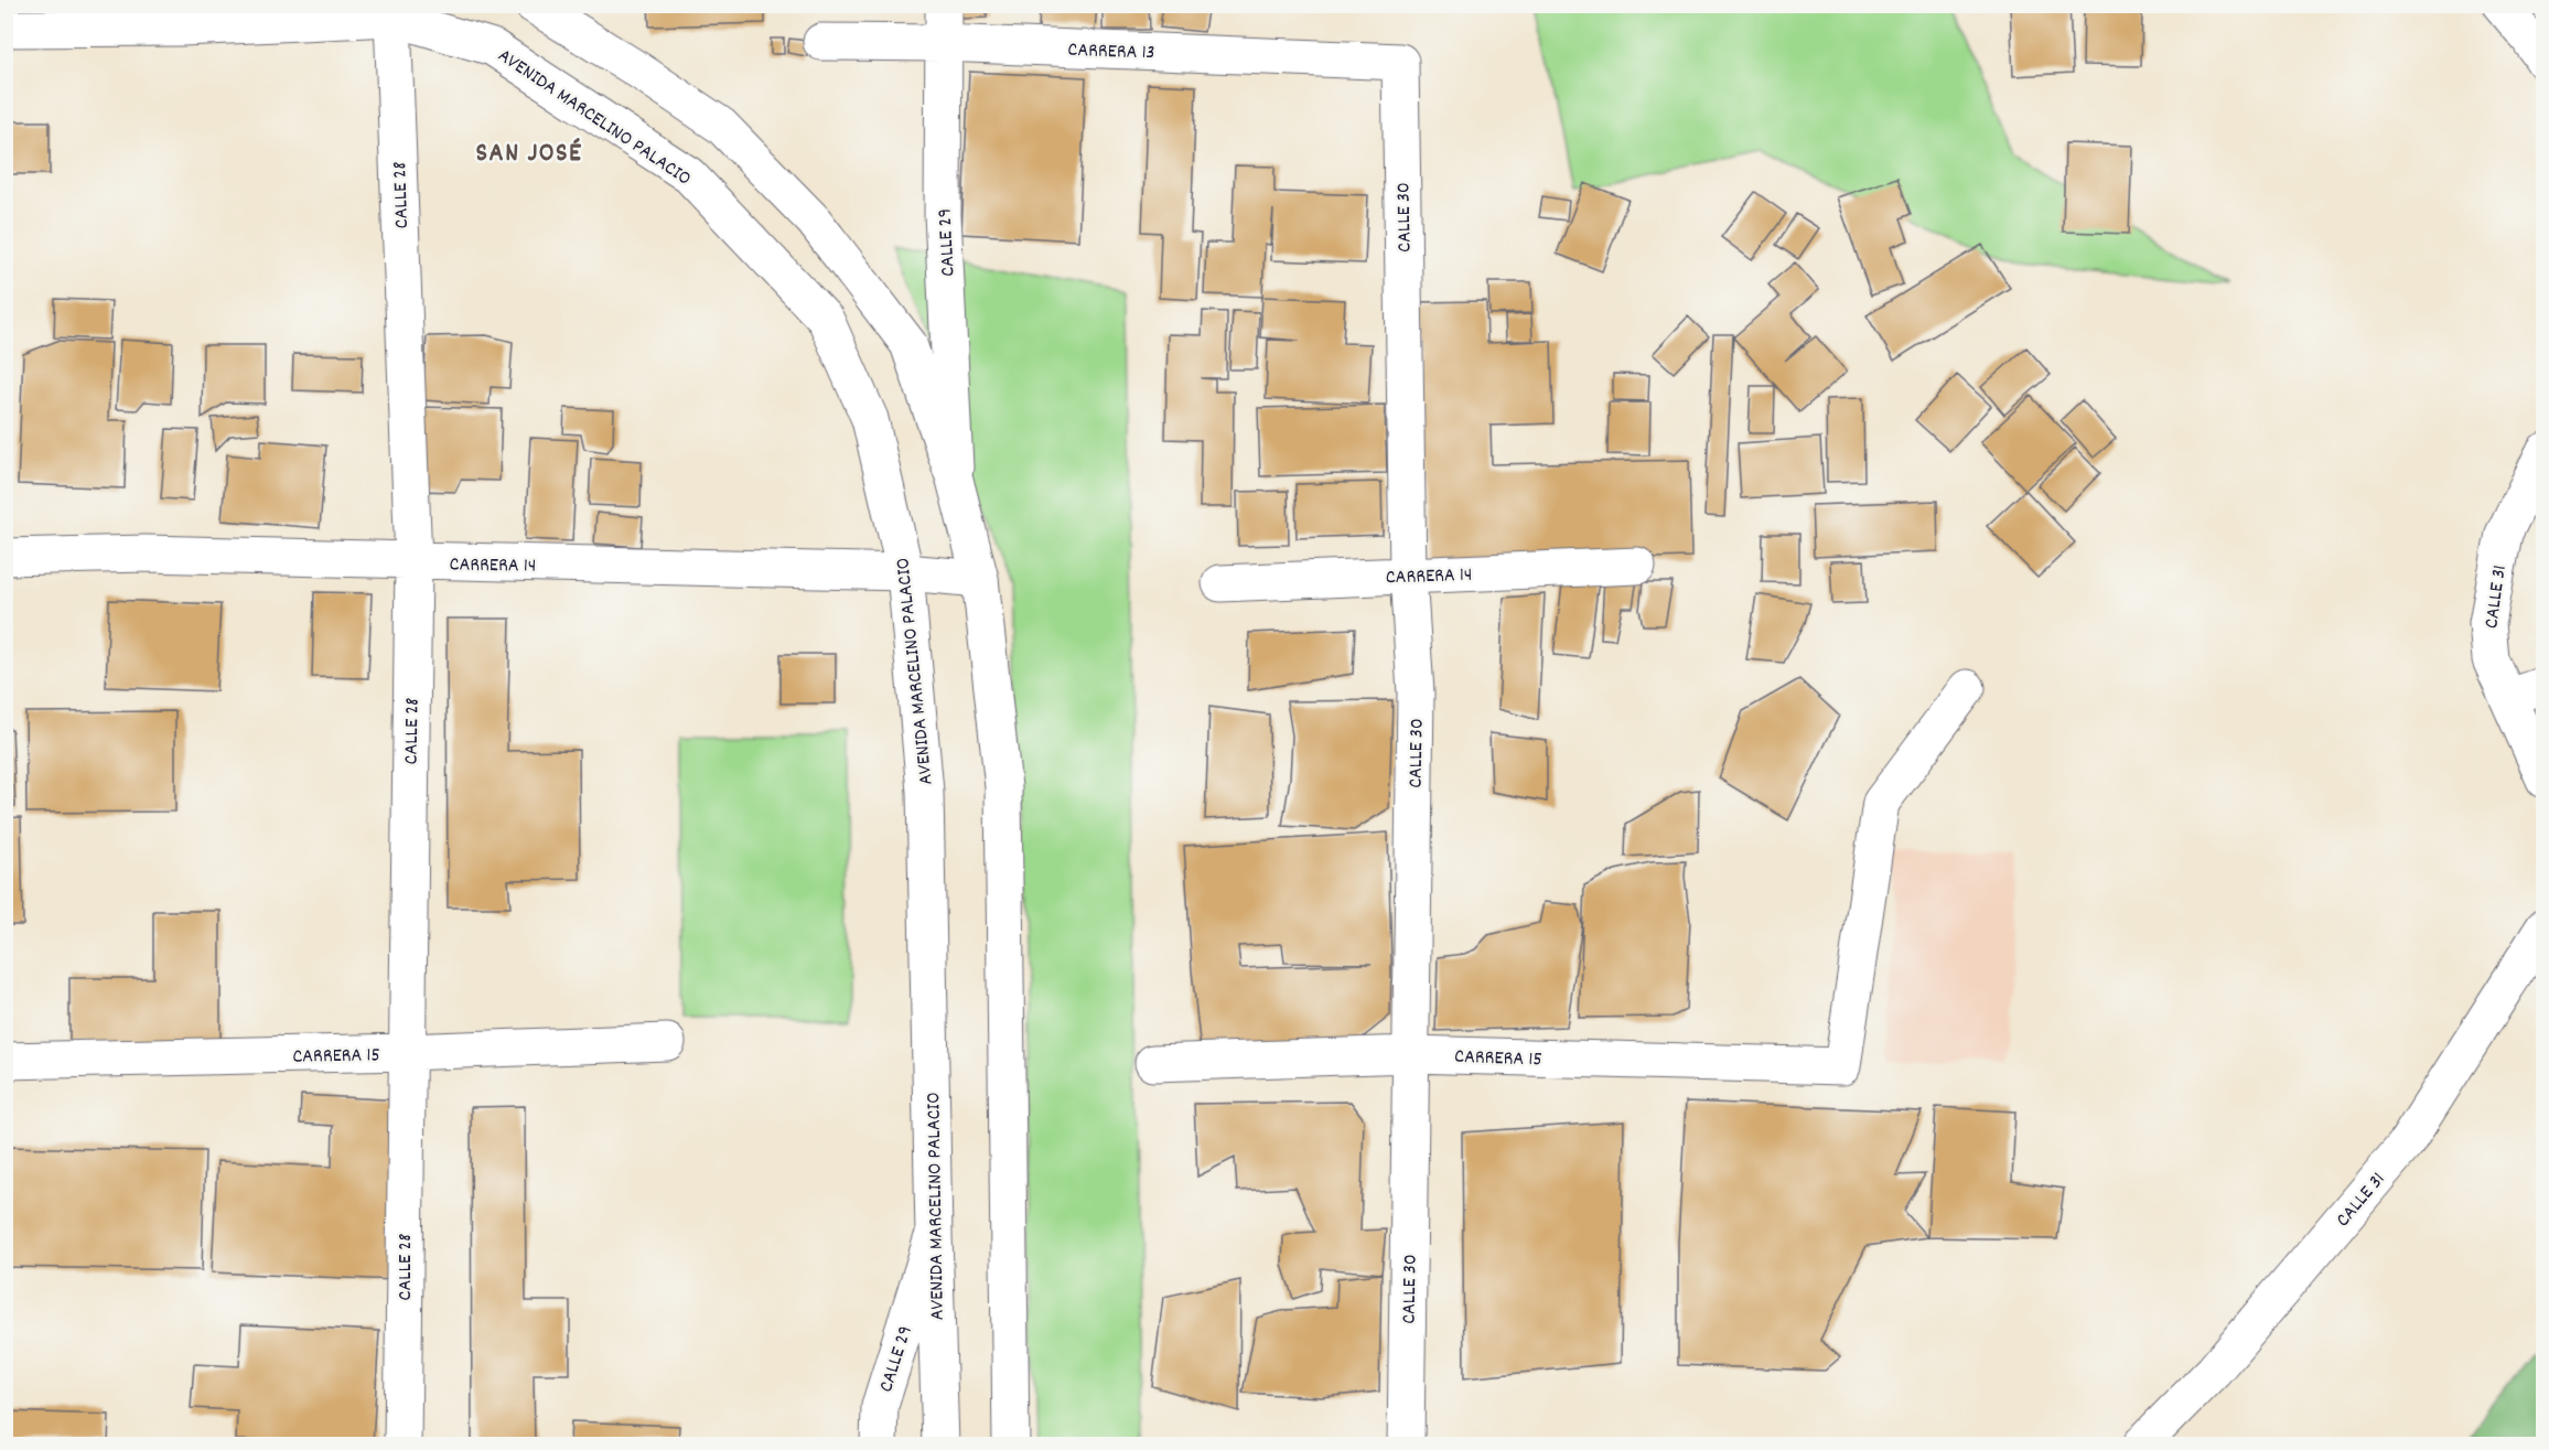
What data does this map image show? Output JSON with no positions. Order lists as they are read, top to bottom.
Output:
{
  "streets": {
    "street": [
      "CARRERA 13",
      "AVENIDA MARCELINO PALACIO",
      "CALLE 28",
      "CALLE 30",
      "CALLE 29",
      "CARRERA 14",
      "CALLE 31",
      "CARRERA 15"
    ]
  },
  "crossings": [
    ["CARRERA 13", "CALLE 30"],
    ["CARRERA 13", "CALLE 29"],
    ["AVENIDA MARCELINO PALACIO", "CALLE 28"],
    ["AVENIDA MARCELINO PALACIO", "CALLE 29"],
    ["AVENIDA MARCELINO PALACIO", "CARRERA 14"],
    ["CALLE 28", "CARRERA 14"],
    ["CALLE 28", "CARRERA 15"],
    ["CALLE 30", "CARRERA 14"],
    ["CALLE 30", "CARRERA 15"]
  ],
  "districts": ["SAN JOSÉ"]
}
